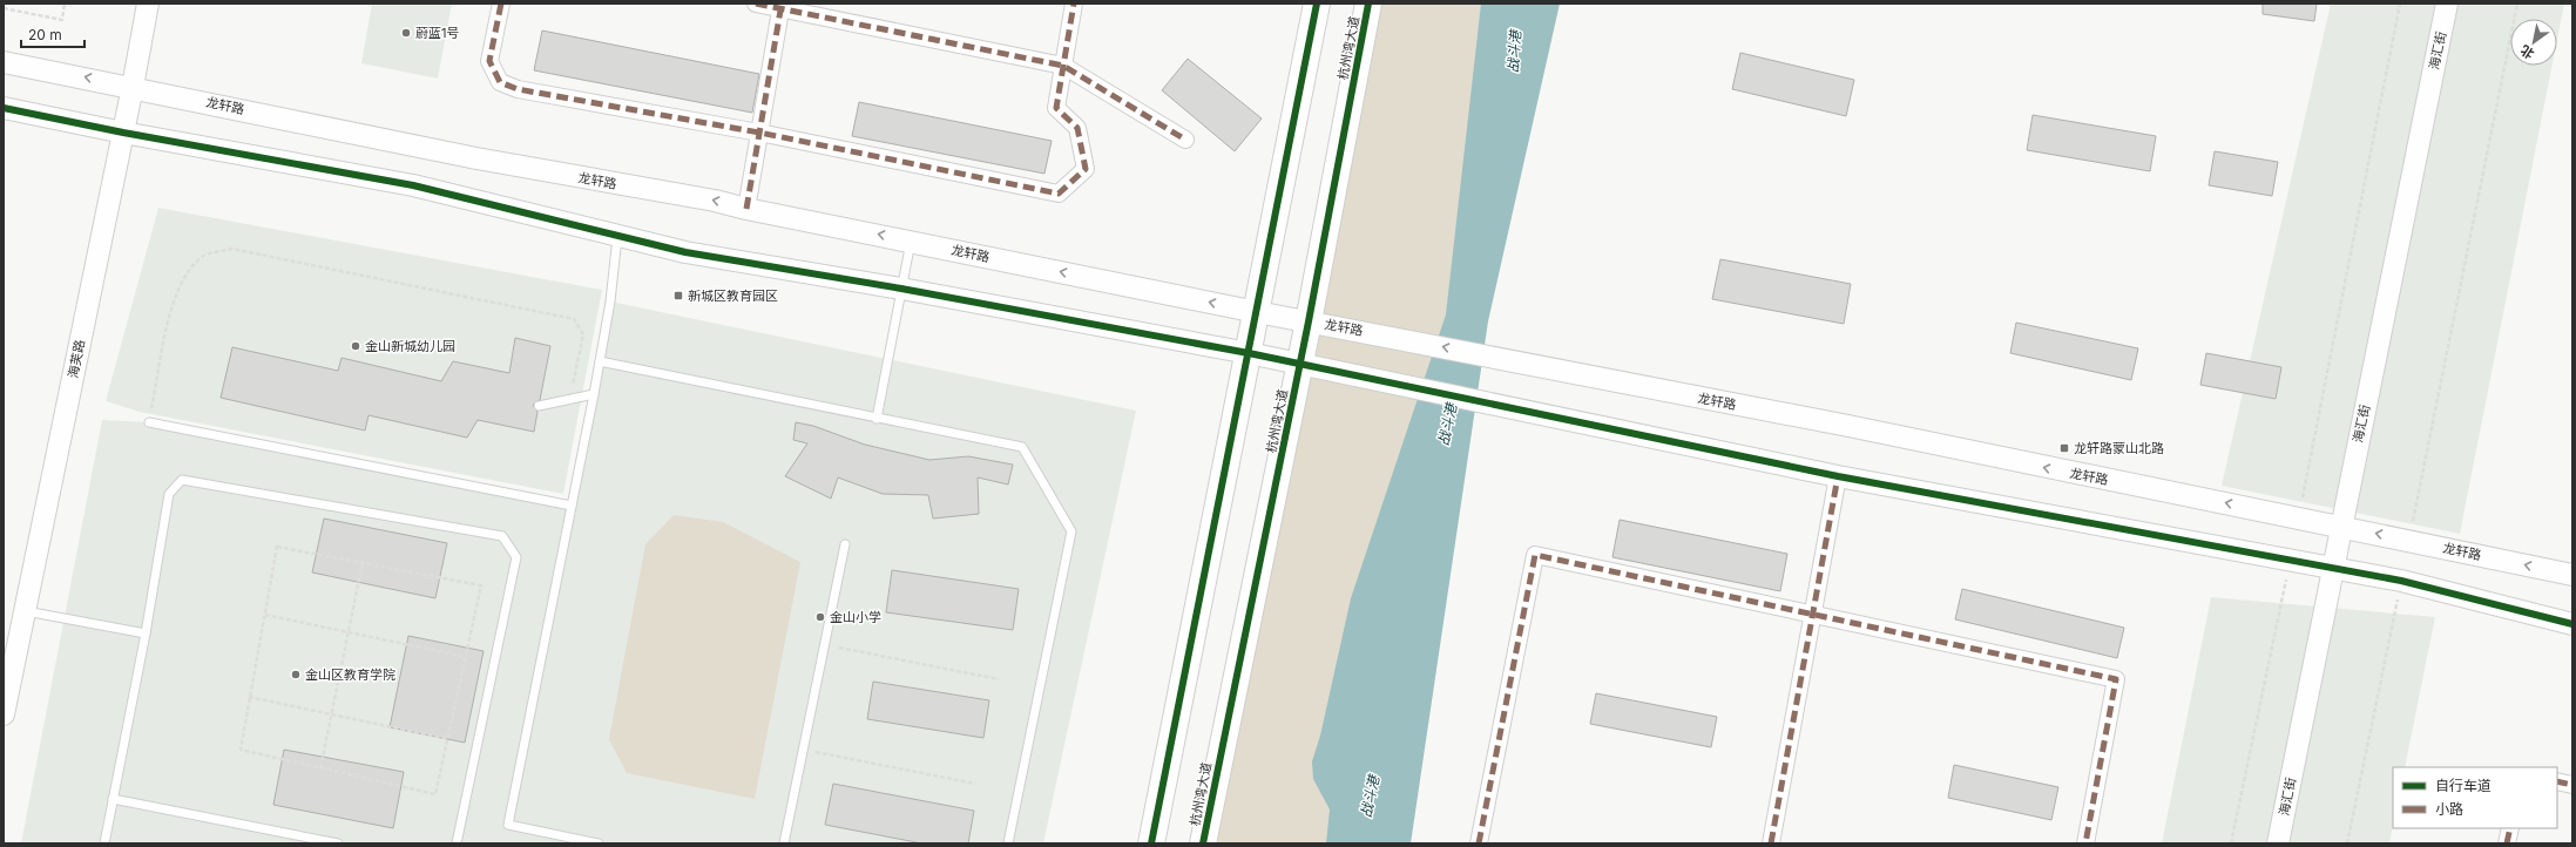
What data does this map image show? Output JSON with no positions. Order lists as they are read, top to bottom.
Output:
{
  "streets": {
    "main road": ["杭州湾大道"],
    "street": ["海汇街", "龙轩路", "海芙路"]
  },
  "crossings": [
    ["杭州湾大道", "龙轩路"],
    ["海汇街", "龙轩路"],
    ["龙轩路", "海芙路"]
  ],
  "water": ["战斗港"],
  "places": {
    "other": [
      "蔚蓝1号",
      "金山新城幼儿园",
      "金山小学",
      "金山区教育学院"
    ],
    "transit": ["新城区教育园区", "龙轩路蒙山北路"]
  },
  "legend": ["自行车道", "小路"],
  "scale_bar": "20 m",
  "north": "bottom left"
}
